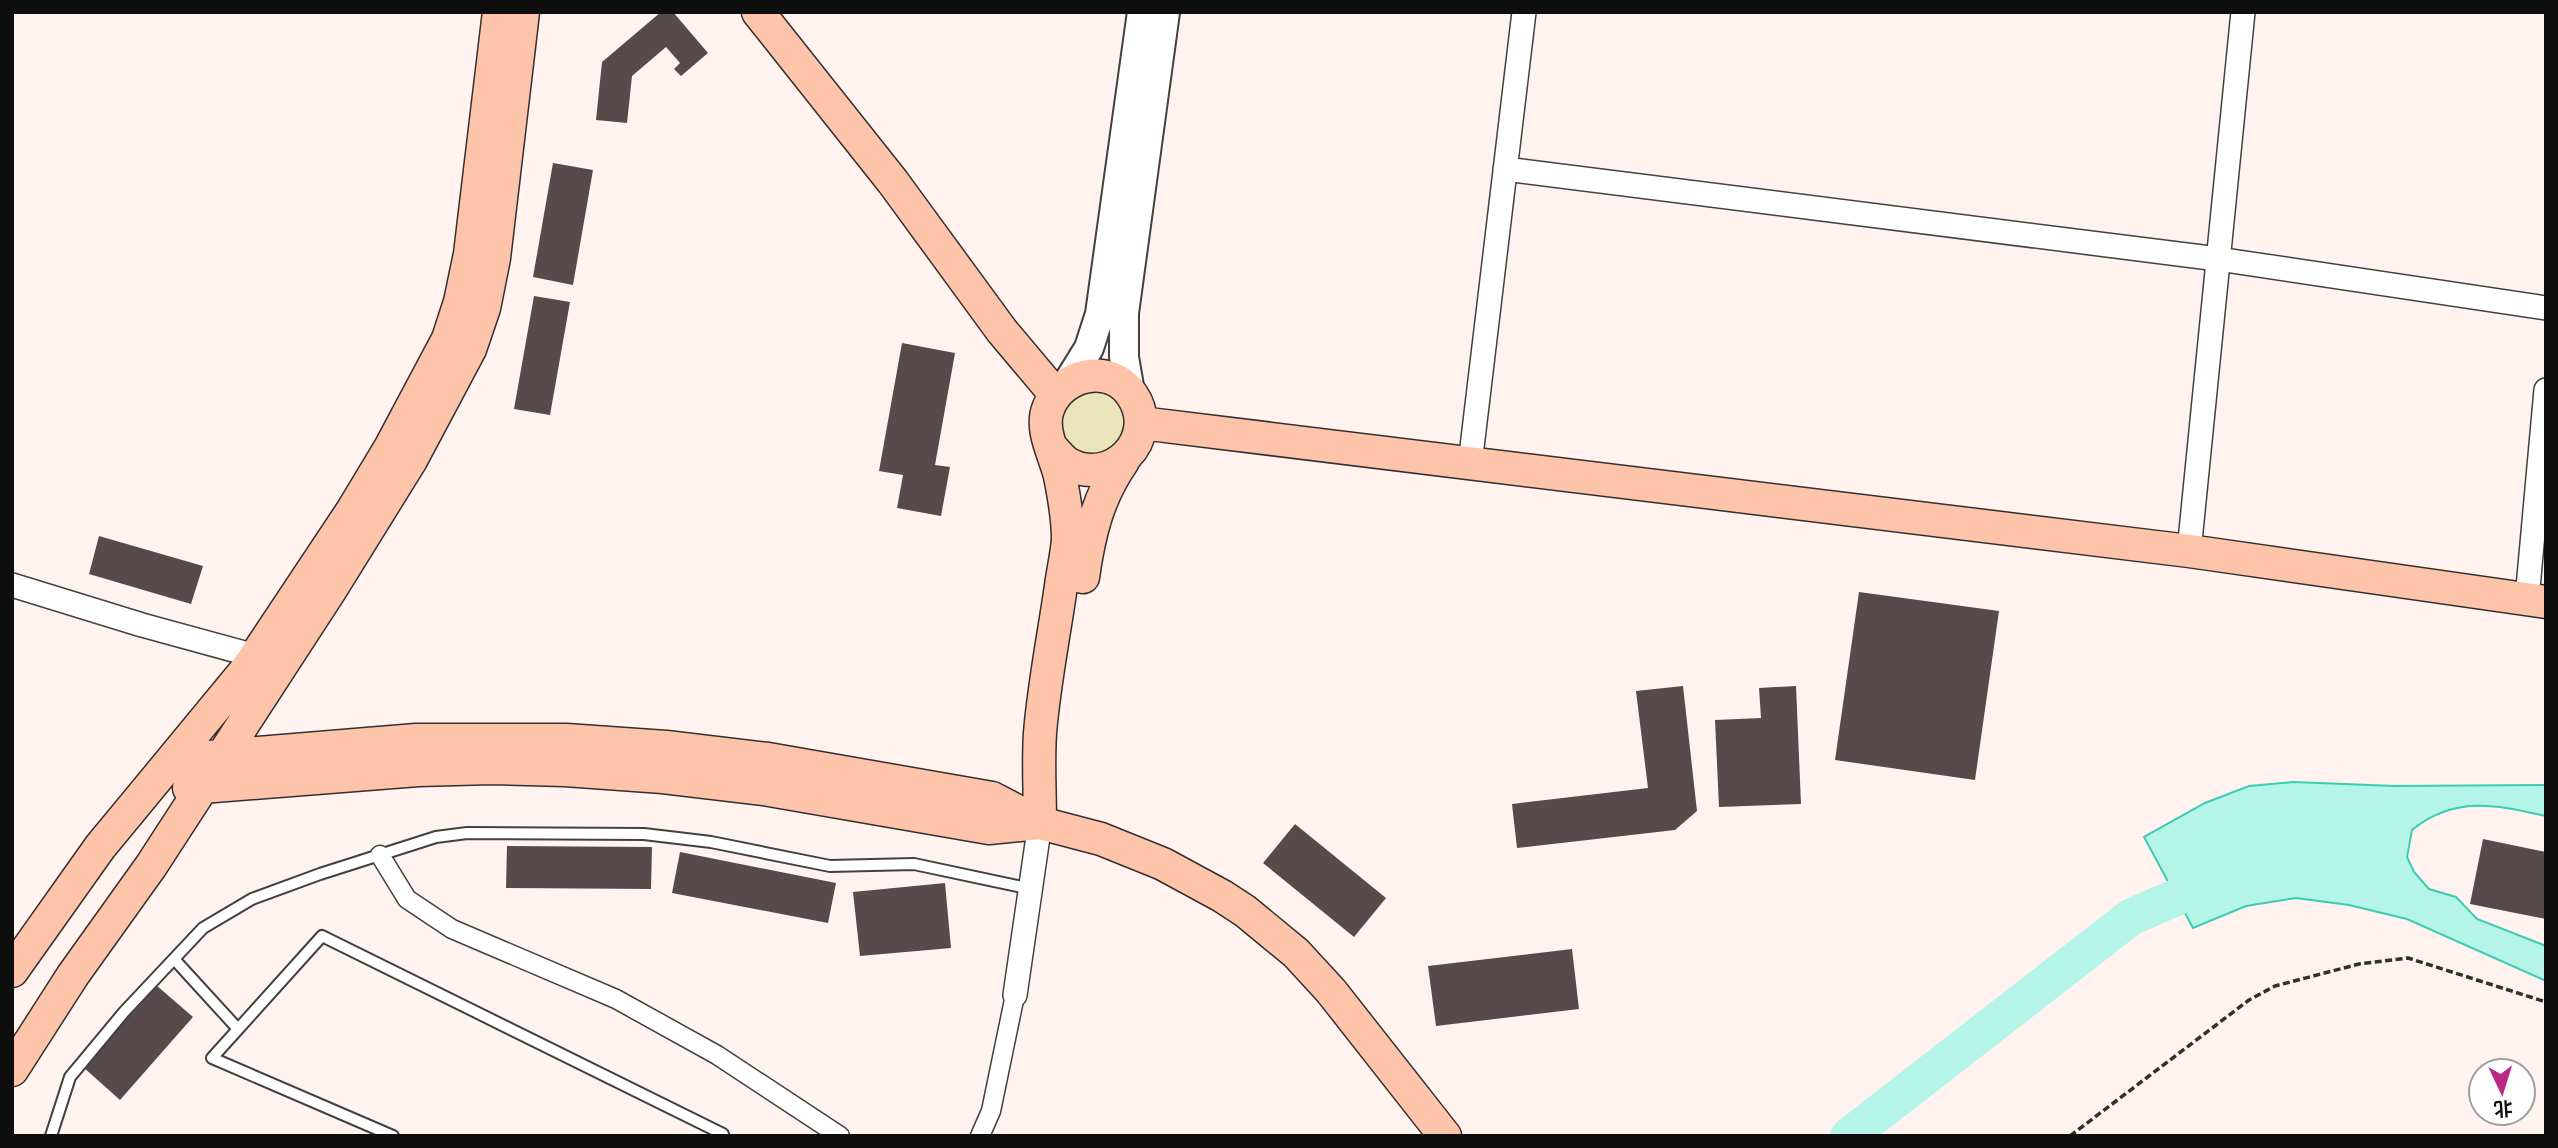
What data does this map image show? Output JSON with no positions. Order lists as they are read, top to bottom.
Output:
{
  "north": "bottom"
}
